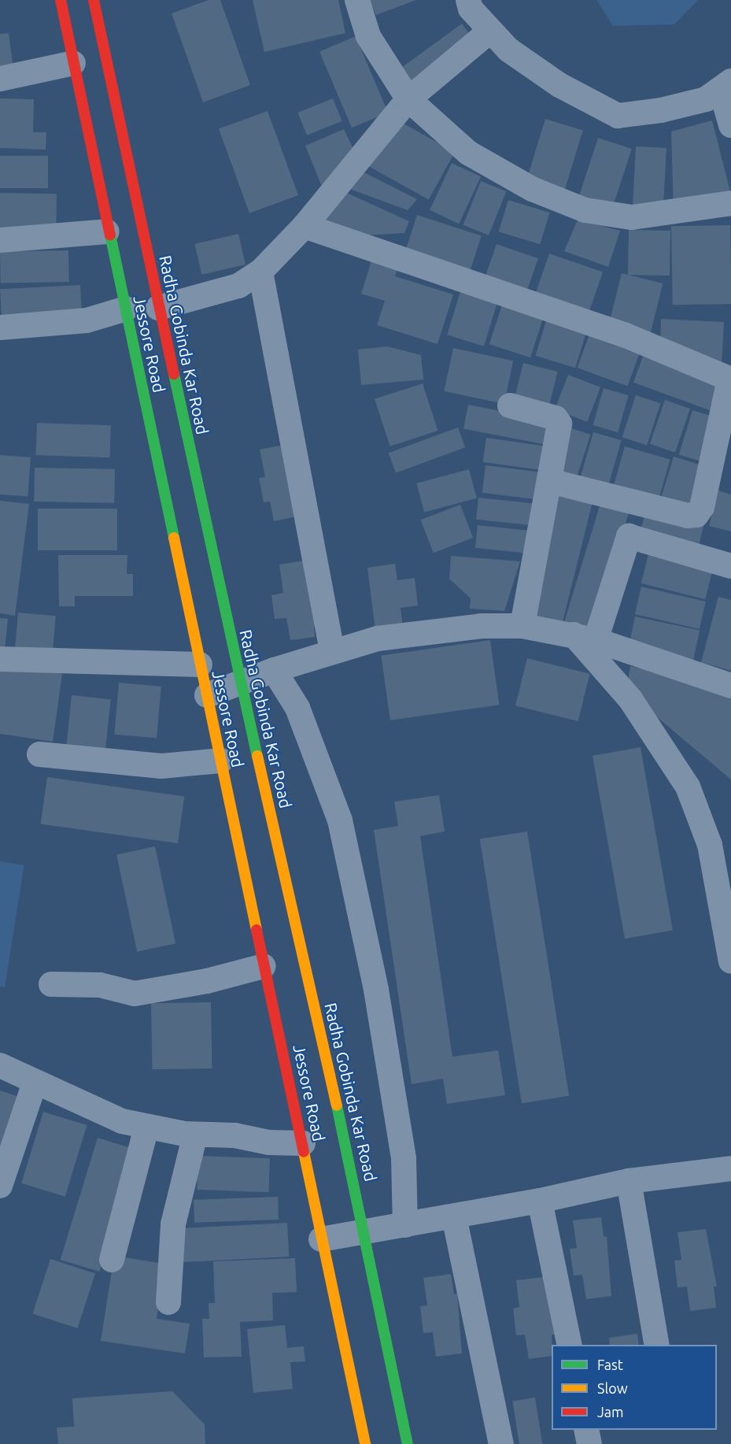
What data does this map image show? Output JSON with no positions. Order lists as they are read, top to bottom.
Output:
{
  "streets": {
    "main road": ["Jessore Road", "Radha Gobinda Kar Road"]
  },
  "legend": ["Fast", "Slow", "Jam"]
}
